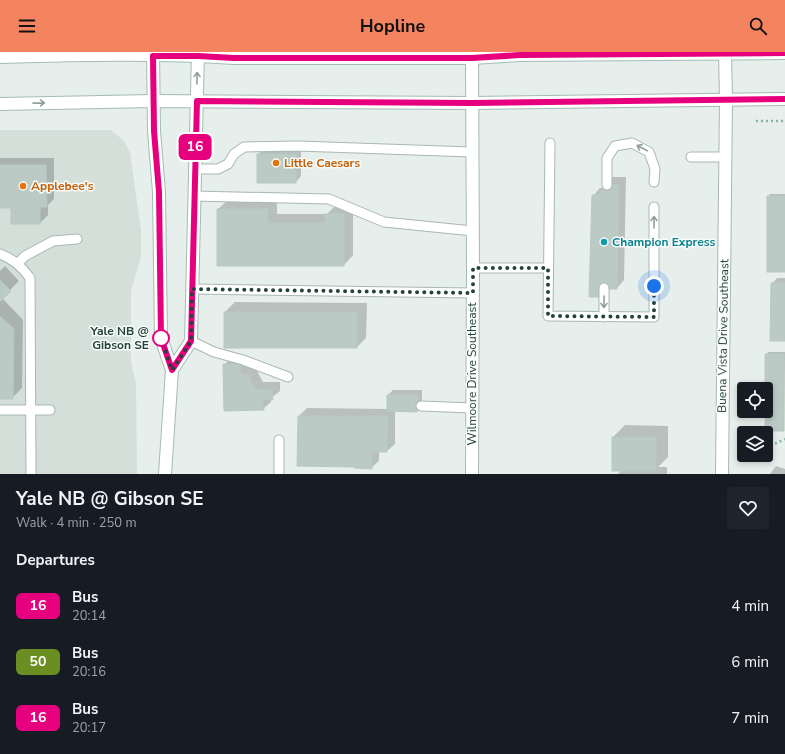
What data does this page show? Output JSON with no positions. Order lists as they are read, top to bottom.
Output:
{
  "streets": {
    "main road": ["Buena Vista Drive Southeast", "Wilmoore Drive Southeast"]
  },
  "places": [
    "Little Caesars",
    "Applebee's",
    "Champion Express",
    "Yale NB @ Gibson SE"
  ],
  "lines": ["bus line 16"],
  "page": {
    "header": "Hopline",
    "on_map": "16",
    "heading": [
      ["Yale NB @ Gibson SE", "Walk · 4 min · 250 m"],
      "Departures"
    ],
    "list": [
      {
        "mark": "16",
        "name": "Bus",
        "note": "20:14",
        "value": "4 min"
      },
      {
        "mark": "50",
        "name": "Bus",
        "note": "20:16",
        "value": "6 min"
      },
      {
        "mark": "16",
        "name": "Bus",
        "note": "20:17",
        "value": "7 min"
      }
    ]
  }
}
